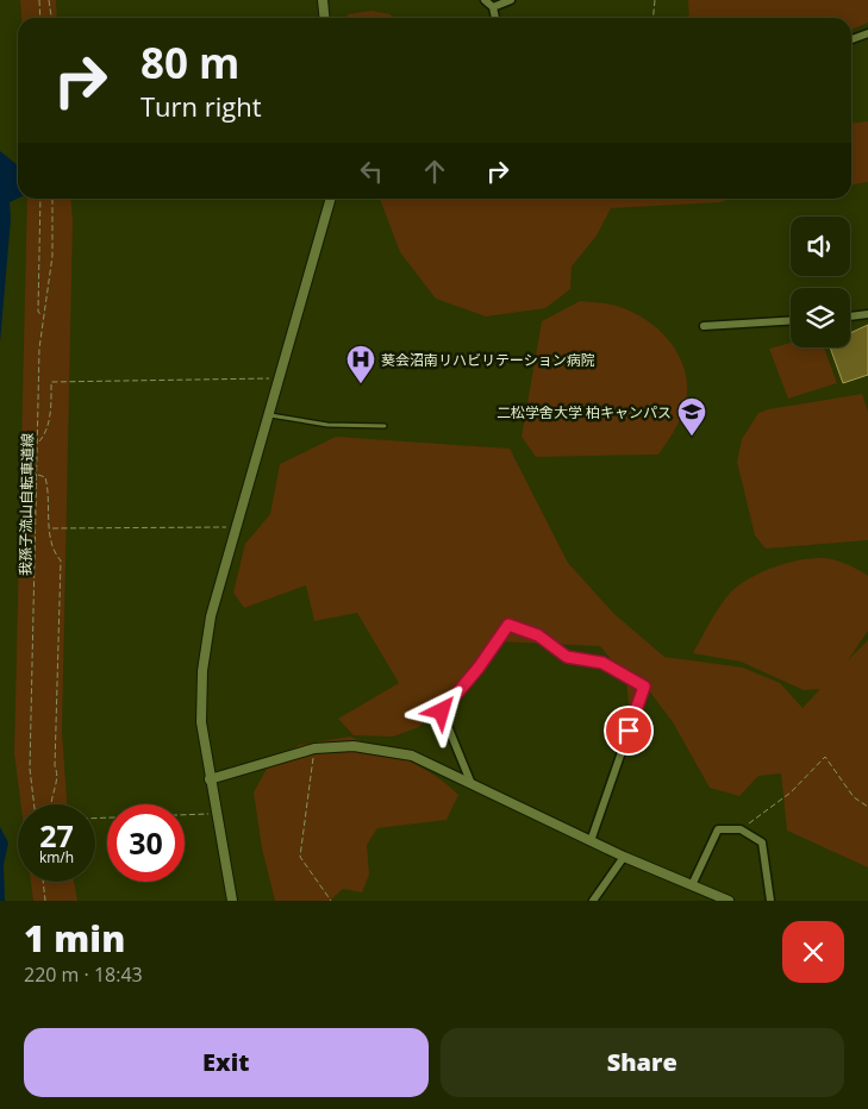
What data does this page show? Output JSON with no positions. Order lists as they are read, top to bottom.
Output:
{
  "streets": {
    "path": ["我孫子流山自転車道線"]
  },
  "places": {
    "hospital": ["葵会沼南リハビリテーション病院"],
    "school or university": ["二松学舍大学 柏キャンパス"]
  },
  "page": {
    "turn": ["80 m", "Turn right"],
    "speed": "27 km/h",
    "limit": "30",
    "heading": ["1 min", "220 m · 18:43"],
    "buttons": ["Exit", "Share"]
  }
}
